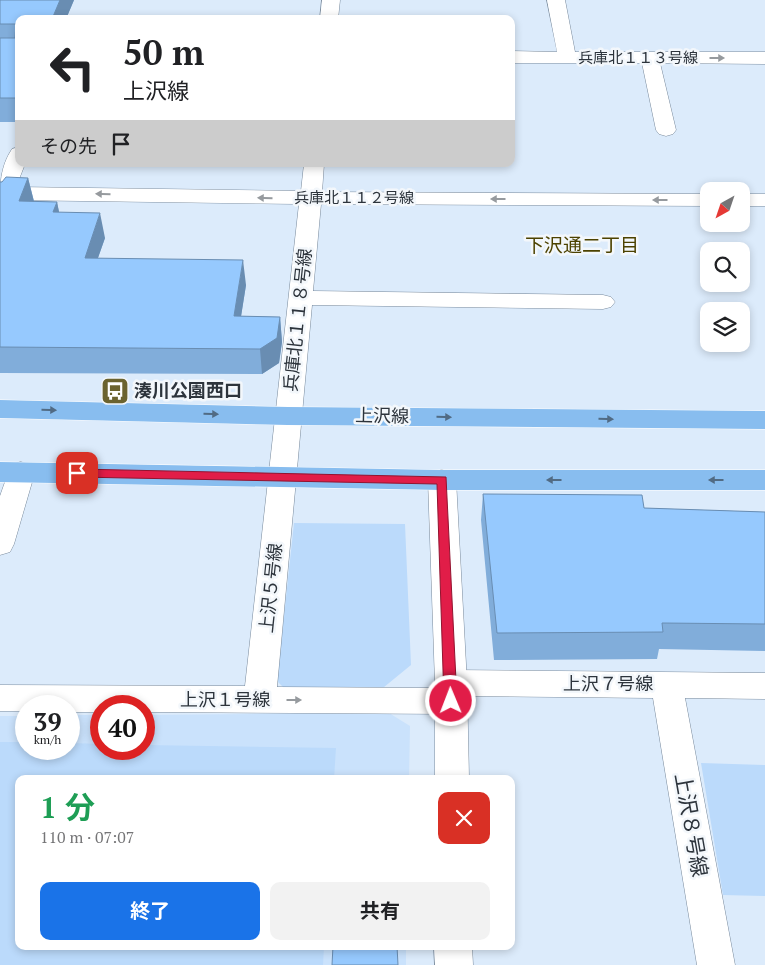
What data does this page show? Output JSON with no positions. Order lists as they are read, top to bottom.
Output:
{
  "streets": {
    "main road": ["上沢線"],
    "street": [
      "兵庫北１１３号線",
      "兵庫北１１２号線",
      "兵庫北１１８号線",
      "上沢５号線",
      "上沢７号線",
      "上沢１号線",
      "上沢８号線"
    ]
  },
  "crossings": [
    ["兵庫北１１２号線", "兵庫北１１８号線"],
    ["兵庫北１１８号線", "上沢線"],
    ["兵庫北１１８号線", "上沢５号線"],
    ["上沢５号線", "上沢１号線"],
    ["上沢７号線", "上沢１号線"],
    ["上沢７号線", "上沢８号線"]
  ],
  "one_way": ["兵庫北１１３号線", "上沢１号線"],
  "districts": ["下沢通二丁目"],
  "places": {
    "bus stop": ["湊川公園西口"]
  },
  "north": "bottom left",
  "page": {
    "turn": ["50 m", "上沢線"],
    "then": "その先",
    "speed": "39 km/h",
    "limit": "40",
    "heading": ["1 分", "110 m · 07:07"],
    "buttons": ["終了", "共有"]
  }
}
